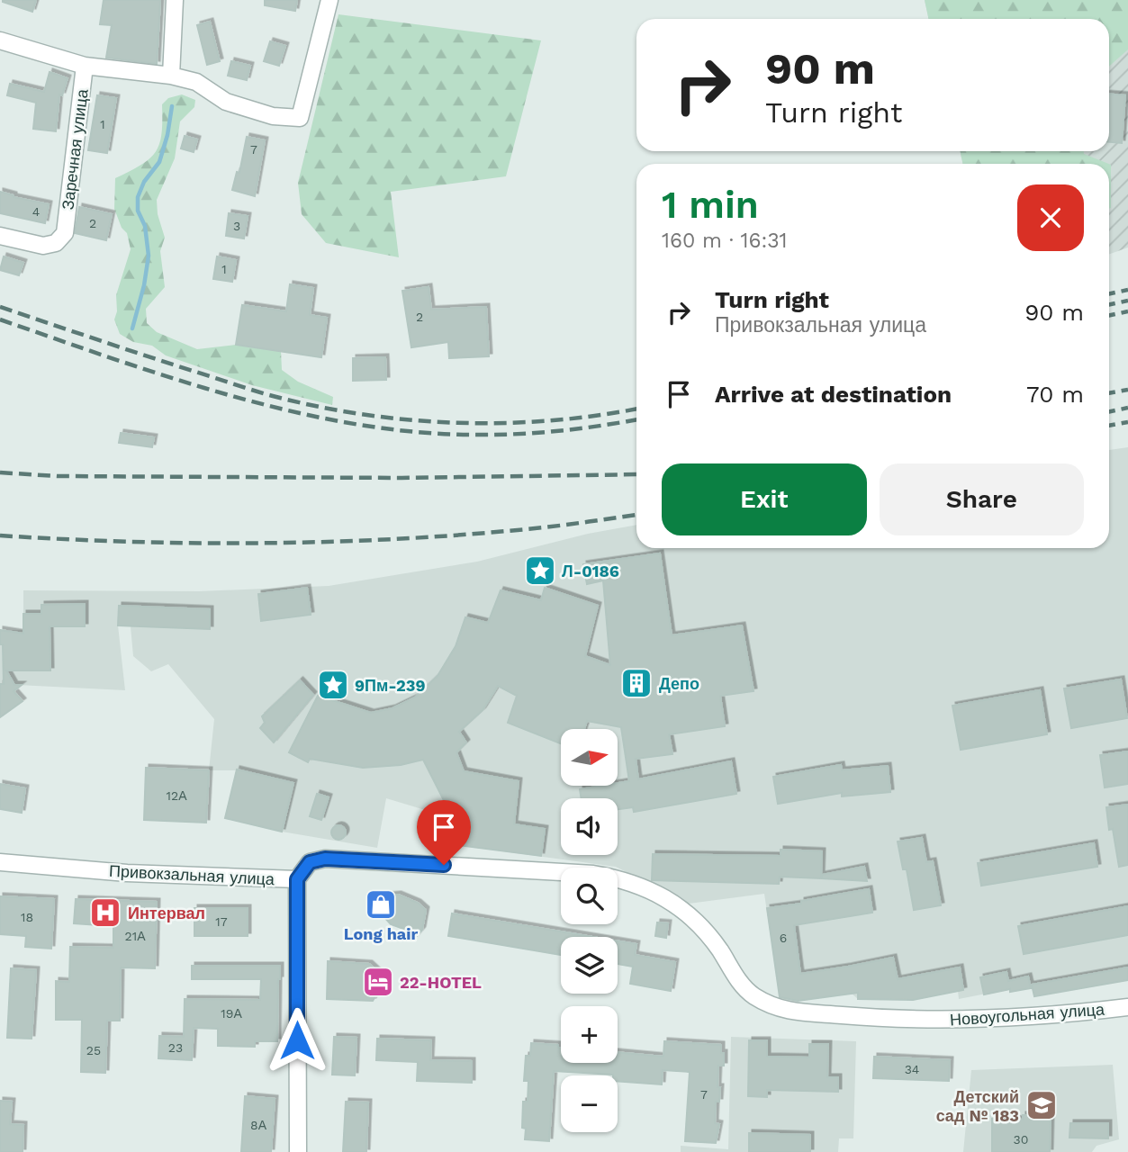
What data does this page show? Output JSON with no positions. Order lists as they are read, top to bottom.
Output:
{
  "streets": {
    "street": ["Заречная улица", "Привокзальная улица", "Новоугольная улица"]
  },
  "crossings": [
    ["Привокзальная улица", "Новоугольная улица"]
  ],
  "places": {
    "place": ["Л-0186", "9Пм-239"],
    "building": ["Депо"],
    "shop": ["Long hair"],
    "hospital": ["Интервал"],
    "hotel": ["22-HOTEL"],
    "school or university": ["Детский сад № 183"]
  },
  "house_numbers": [
    "1",
    "7",
    "4",
    "2",
    "3",
    "1",
    "2",
    "12А",
    "18",
    "17",
    "21А",
    "6",
    "19А",
    "23",
    "25",
    "34",
    "7",
    "8А",
    "30"
  ],
  "north": "right",
  "page": {
    "turn": ["90 m", "Turn right"],
    "heading": ["1 min", "160 m · 16:31"],
    "list": [
      {
        "name": "Turn right",
        "note": "Привокзальная улица",
        "value": "90 m"
      },
      {
        "name": "Arrive at destination",
        "value": "70 m"
      }
    ],
    "buttons": ["Exit", "Share"],
    "map_buttons": ["+", "−"]
  }
}
